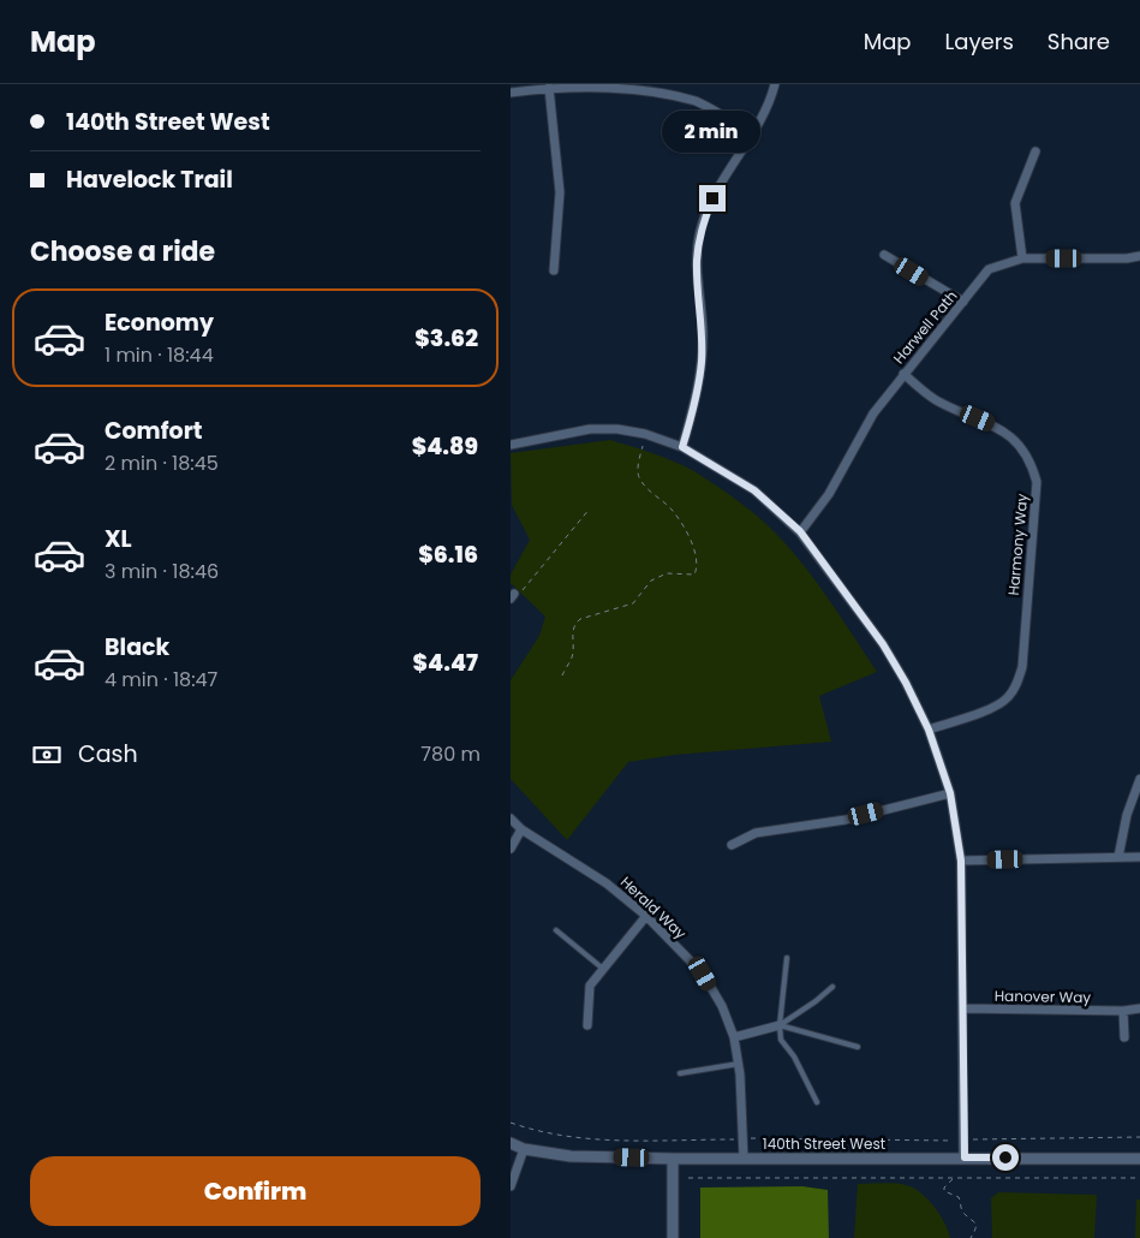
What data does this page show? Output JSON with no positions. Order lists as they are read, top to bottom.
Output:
{
  "streets": {
    "street": [
      "Harwell Path",
      "Harmony Way",
      "Herald Way",
      "Hanover Way",
      "140th Street West"
    ]
  },
  "crossings": [
    ["Harwell Path", "Harmony Way"],
    ["Herald Way", "140th Street West"]
  ],
  "page": {
    "header": "Map",
    "nav": ["Map", "Layers", "Share"],
    "banner": ["140th Street West", "Havelock Trail"],
    "bubble": "2 min",
    "heading": "Choose a ride",
    "list": [
      {
        "name": "Economy",
        "note": "1 min · 18:44",
        "value": "$3.62"
      },
      {
        "name": "Comfort",
        "note": "2 min · 18:45",
        "value": "$4.89"
      },
      {
        "name": "XL",
        "note": "3 min · 18:46",
        "value": "$6.16"
      },
      {
        "name": "Black",
        "note": "4 min · 18:47",
        "value": "$4.47"
      }
    ],
    "pay": ["Cash", "780 m"],
    "buttons": "Confirm"
  }
}
